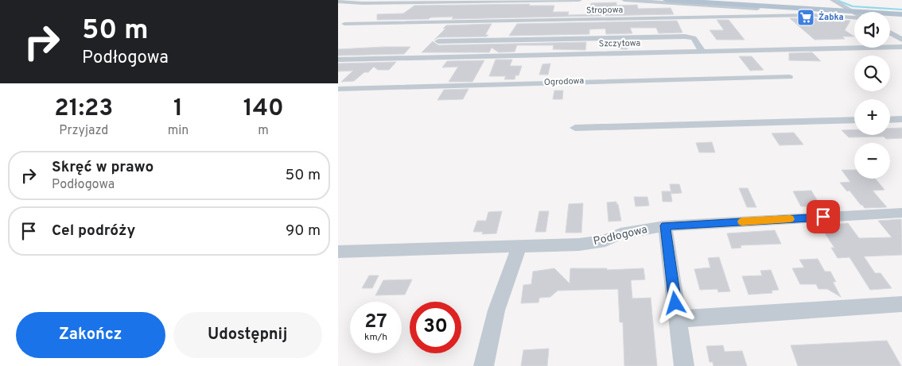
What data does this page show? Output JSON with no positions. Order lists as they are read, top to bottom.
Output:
{
  "streets": {
    "street": [
      "Stropowa",
      "Szczytowa",
      "Ogrodowa",
      "Podłogowa"
    ]
  },
  "places": {
    "supermarket": ["Żabka"]
  },
  "page": {
    "turn": ["50 m", "Podłogowa"],
    "map_buttons": ["+", "−"],
    "eta": [
      "21:23",
      "Przyjazd",
      "1",
      "min",
      "140",
      "m"
    ],
    "list": [
      {
        "name": "Skręć w prawo",
        "note": "Podłogowa",
        "value": "50 m"
      },
      {
        "name": "Cel podróży",
        "value": "90 m"
      }
    ],
    "speed": "27 km/h",
    "limit": "30",
    "buttons": ["Zakończ", "Udostępnij"]
  }
}
